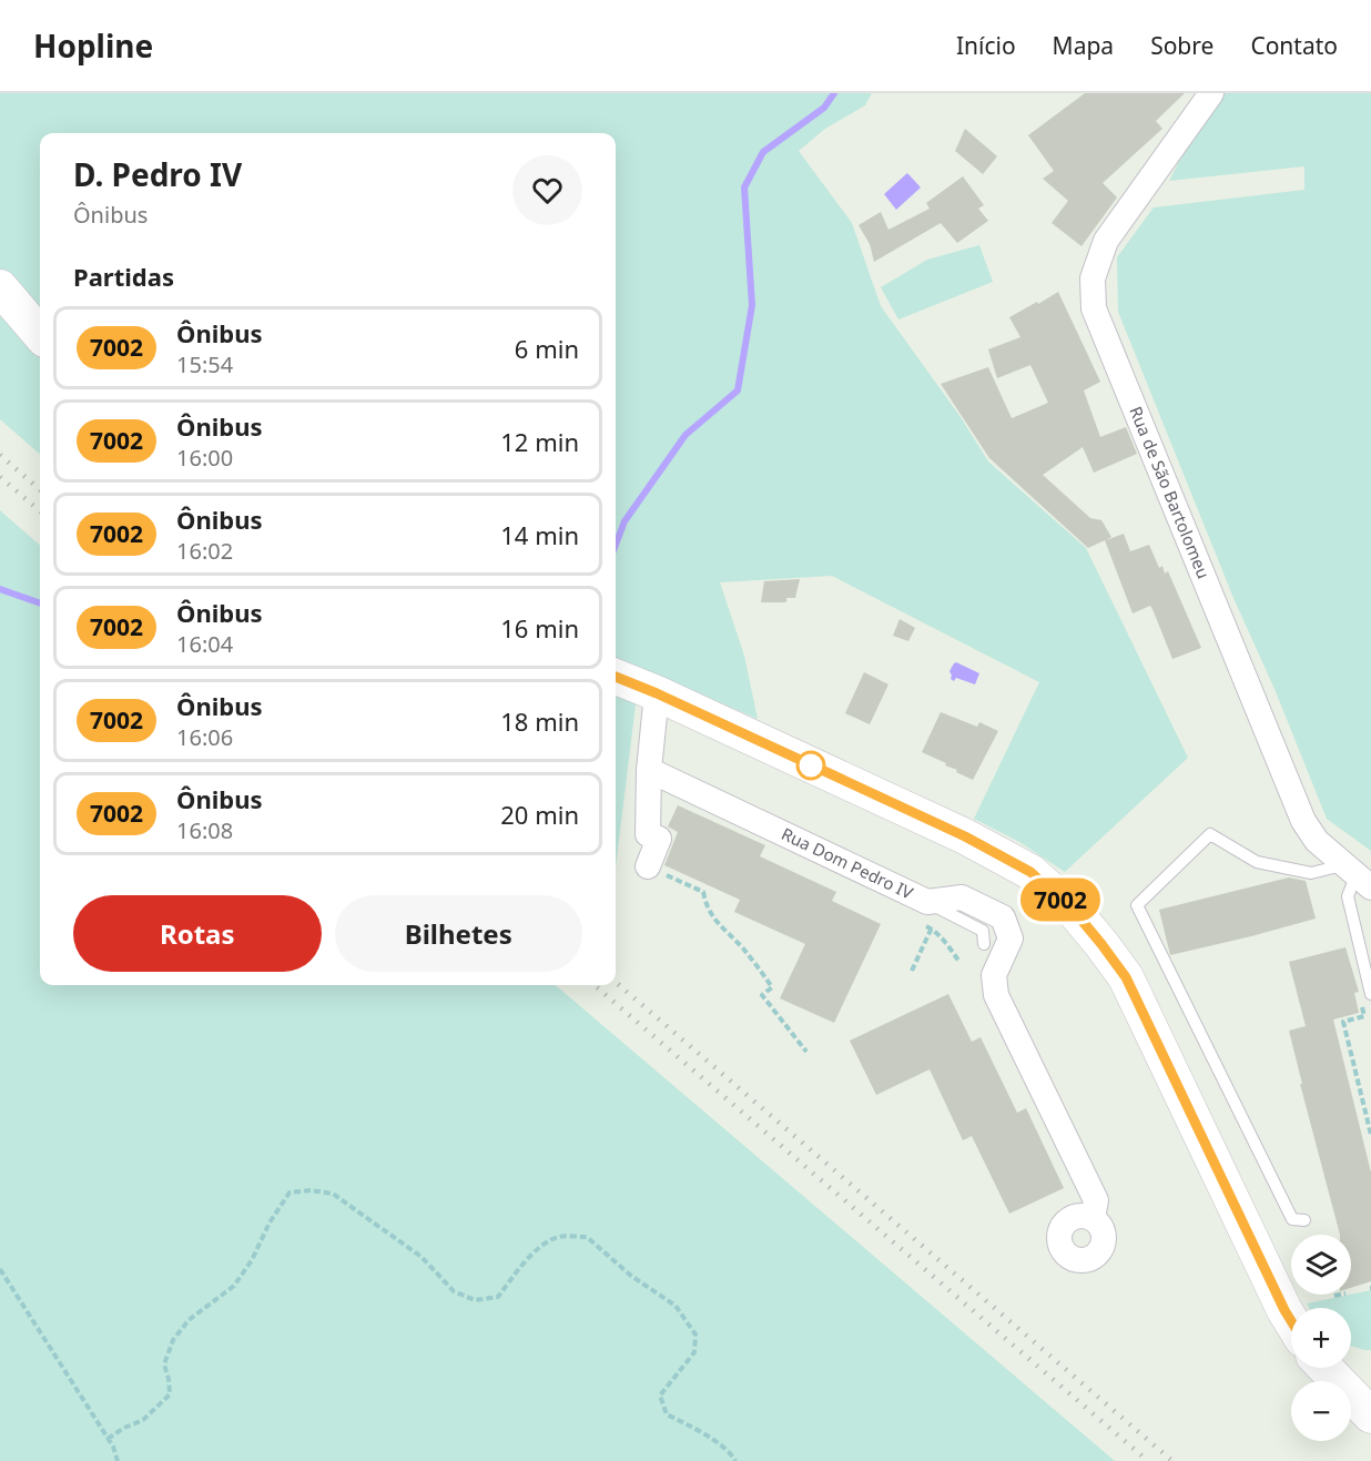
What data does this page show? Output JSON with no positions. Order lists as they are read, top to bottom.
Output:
{
  "streets": {
    "street": ["Rua de São Bartolomeu", "Rua Dom Pedro IV"]
  },
  "lines": ["bus line 7002"],
  "page": {
    "header": "Hopline",
    "nav": [
      "Início",
      "Mapa",
      "Sobre",
      "Contato"
    ],
    "on_map": "7002",
    "heading": [
      ["D. Pedro IV", "Ônibus"],
      "Partidas"
    ],
    "list": [
      {
        "mark": "7002",
        "name": "Ônibus",
        "note": "15:54",
        "value": "6 min"
      },
      {
        "mark": "7002",
        "name": "Ônibus",
        "note": "16:00",
        "value": "12 min"
      },
      {
        "mark": "7002",
        "name": "Ônibus",
        "note": "16:02",
        "value": "14 min"
      },
      {
        "mark": "7002",
        "name": "Ônibus",
        "note": "16:04",
        "value": "16 min"
      },
      {
        "mark": "7002",
        "name": "Ônibus",
        "note": "16:06",
        "value": "18 min"
      },
      {
        "mark": "7002",
        "name": "Ônibus",
        "note": "16:08",
        "value": "20 min"
      }
    ],
    "buttons": ["Rotas", "Bilhetes"],
    "map_buttons": ["+", "−"]
  }
}
